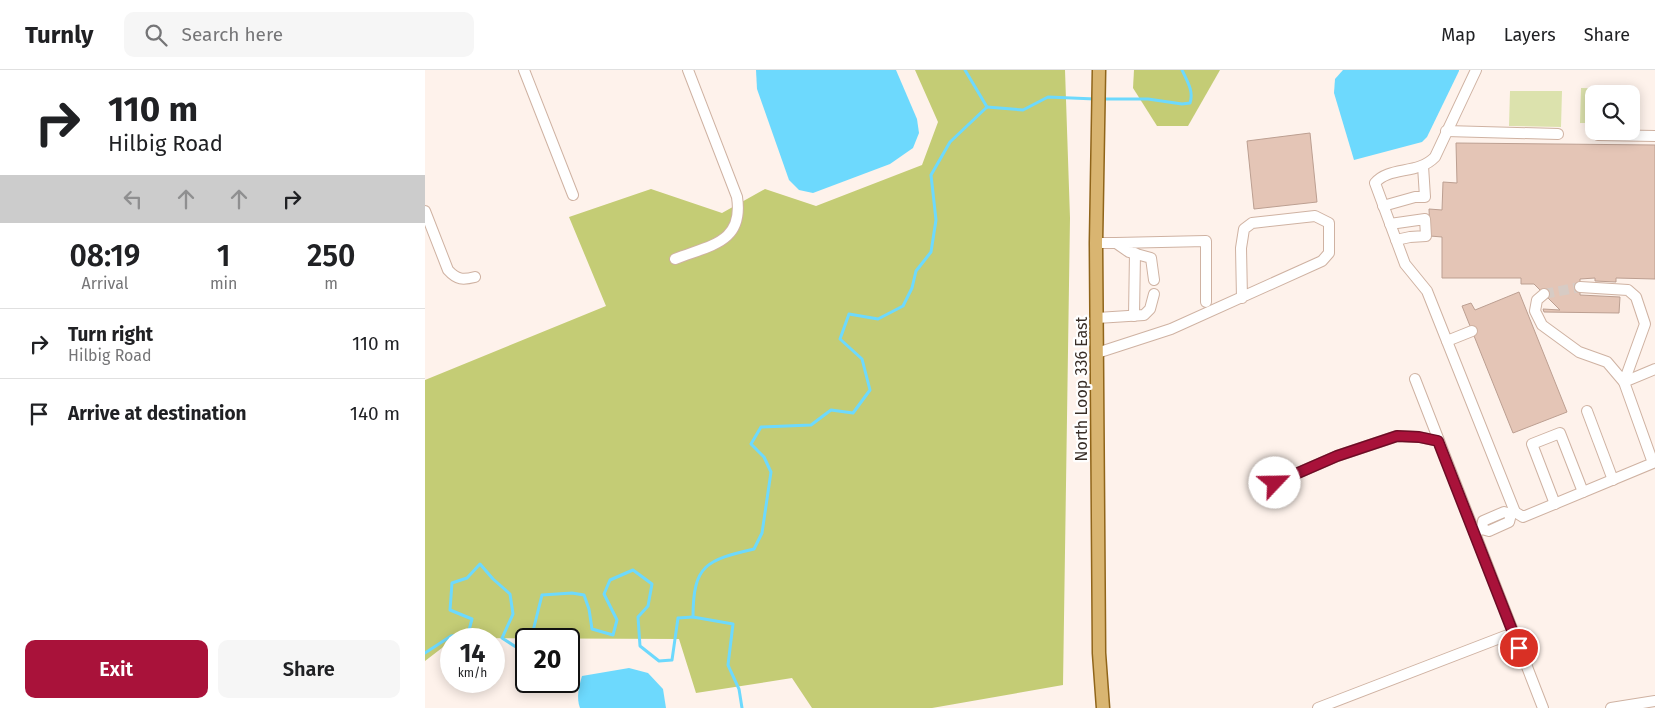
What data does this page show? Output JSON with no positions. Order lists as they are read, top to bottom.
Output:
{
  "streets": {
    "main road": ["North Loop 336 East"]
  },
  "page": {
    "header": "Turnly",
    "search": "Search here",
    "nav": ["Map", "Layers", "Share"],
    "turn": ["110 m", "Hilbig Road"],
    "eta": [
      "08:19",
      "Arrival",
      "1",
      "min",
      "250",
      "m"
    ],
    "list": [
      {
        "name": "Turn right",
        "note": "Hilbig Road",
        "value": "110 m"
      },
      {
        "name": "Arrive at destination",
        "value": "140 m"
      }
    ],
    "speed": "14 km/h",
    "limit": "20",
    "buttons": ["Exit", "Share"]
  }
}
